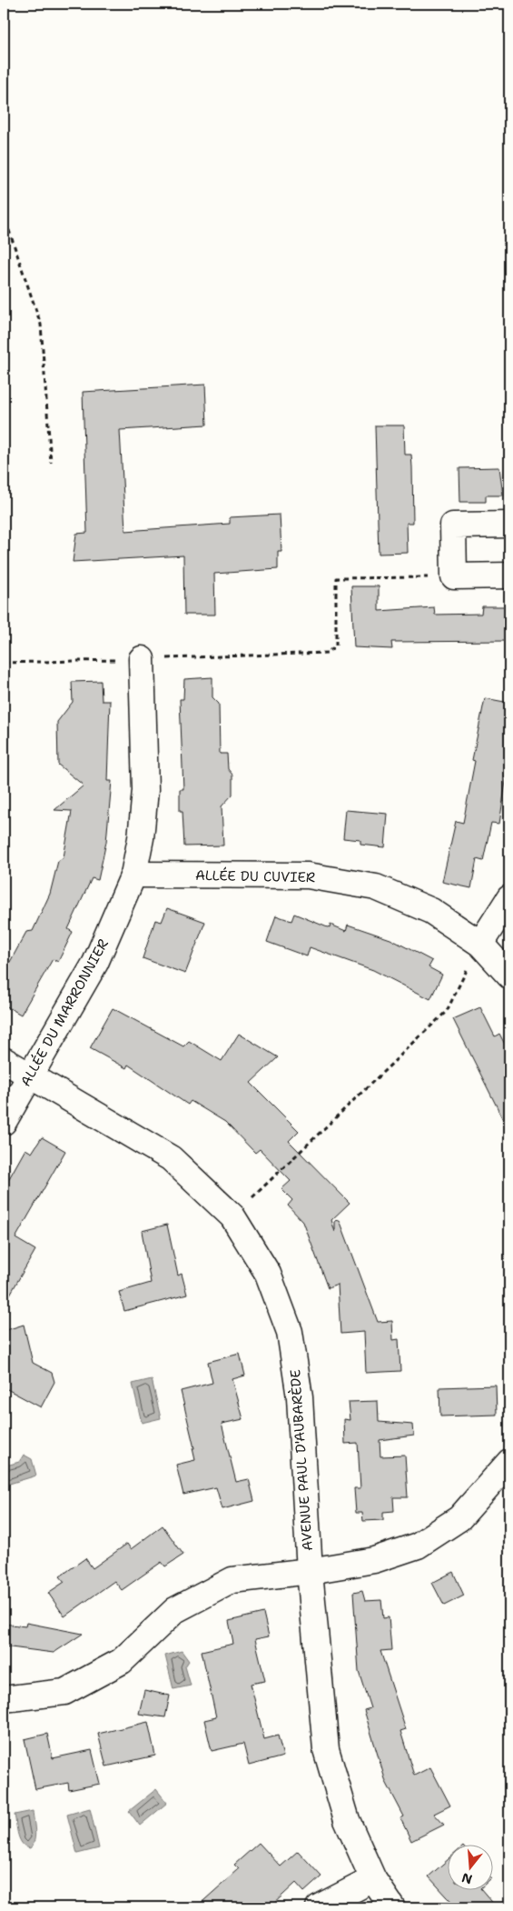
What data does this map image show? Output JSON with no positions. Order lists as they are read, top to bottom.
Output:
{
  "streets": {
    "street": ["ALLÉE DU CUVIER", "ALLÉE DU MARRONNIER", "AVENUE PAUL D'AUBARÈDE"]
  },
  "crossings": [
    ["ALLÉE DU CUVIER", "ALLÉE DU MARRONNIER"],
    ["ALLÉE DU MARRONNIER", "AVENUE PAUL D'AUBARÈDE"]
  ],
  "north": "bottom"
}
